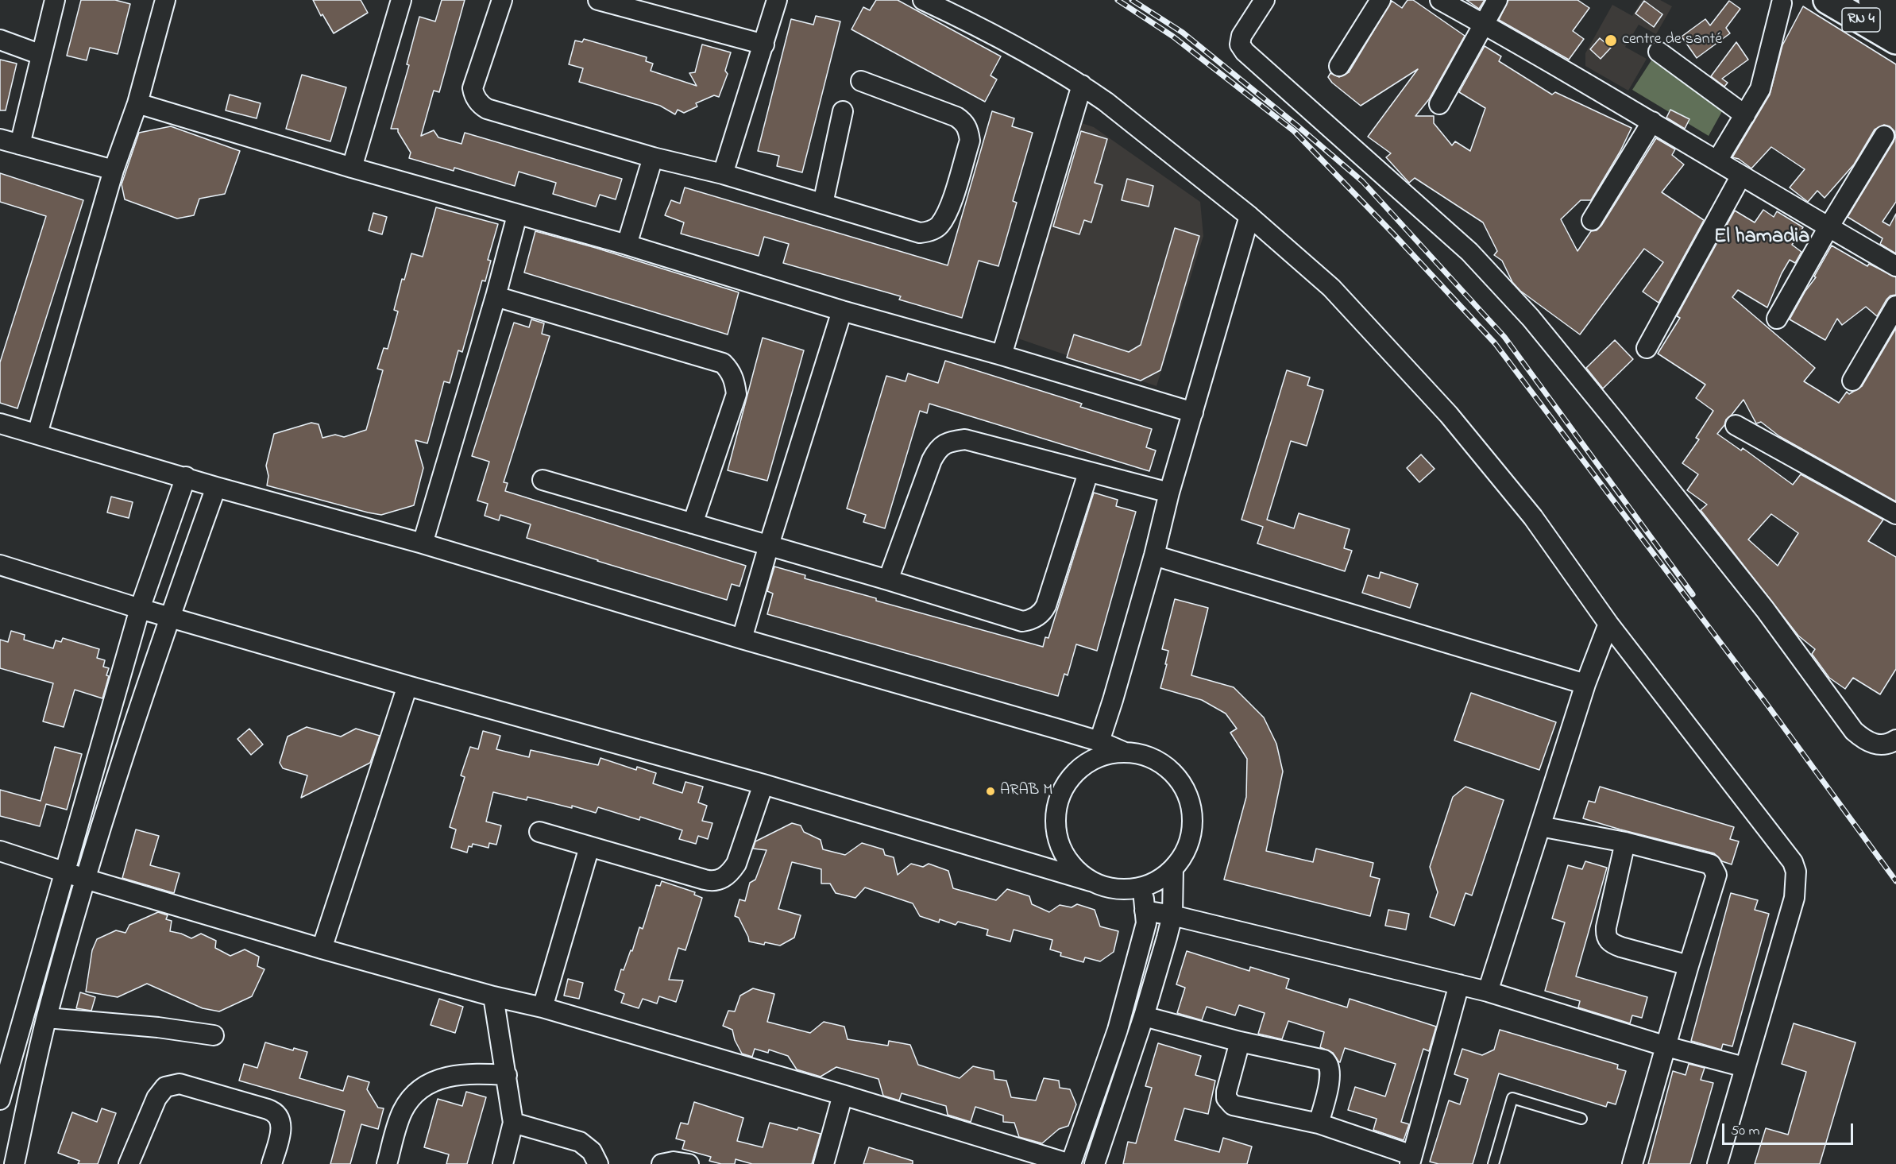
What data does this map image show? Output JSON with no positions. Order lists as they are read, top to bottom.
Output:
{
  "streets": {
    "highway": ["RN 4"]
  },
  "districts": ["El hamadia"],
  "places": ["centre de santé", "ARAB M"],
  "scale_bar": "50 m"
}
